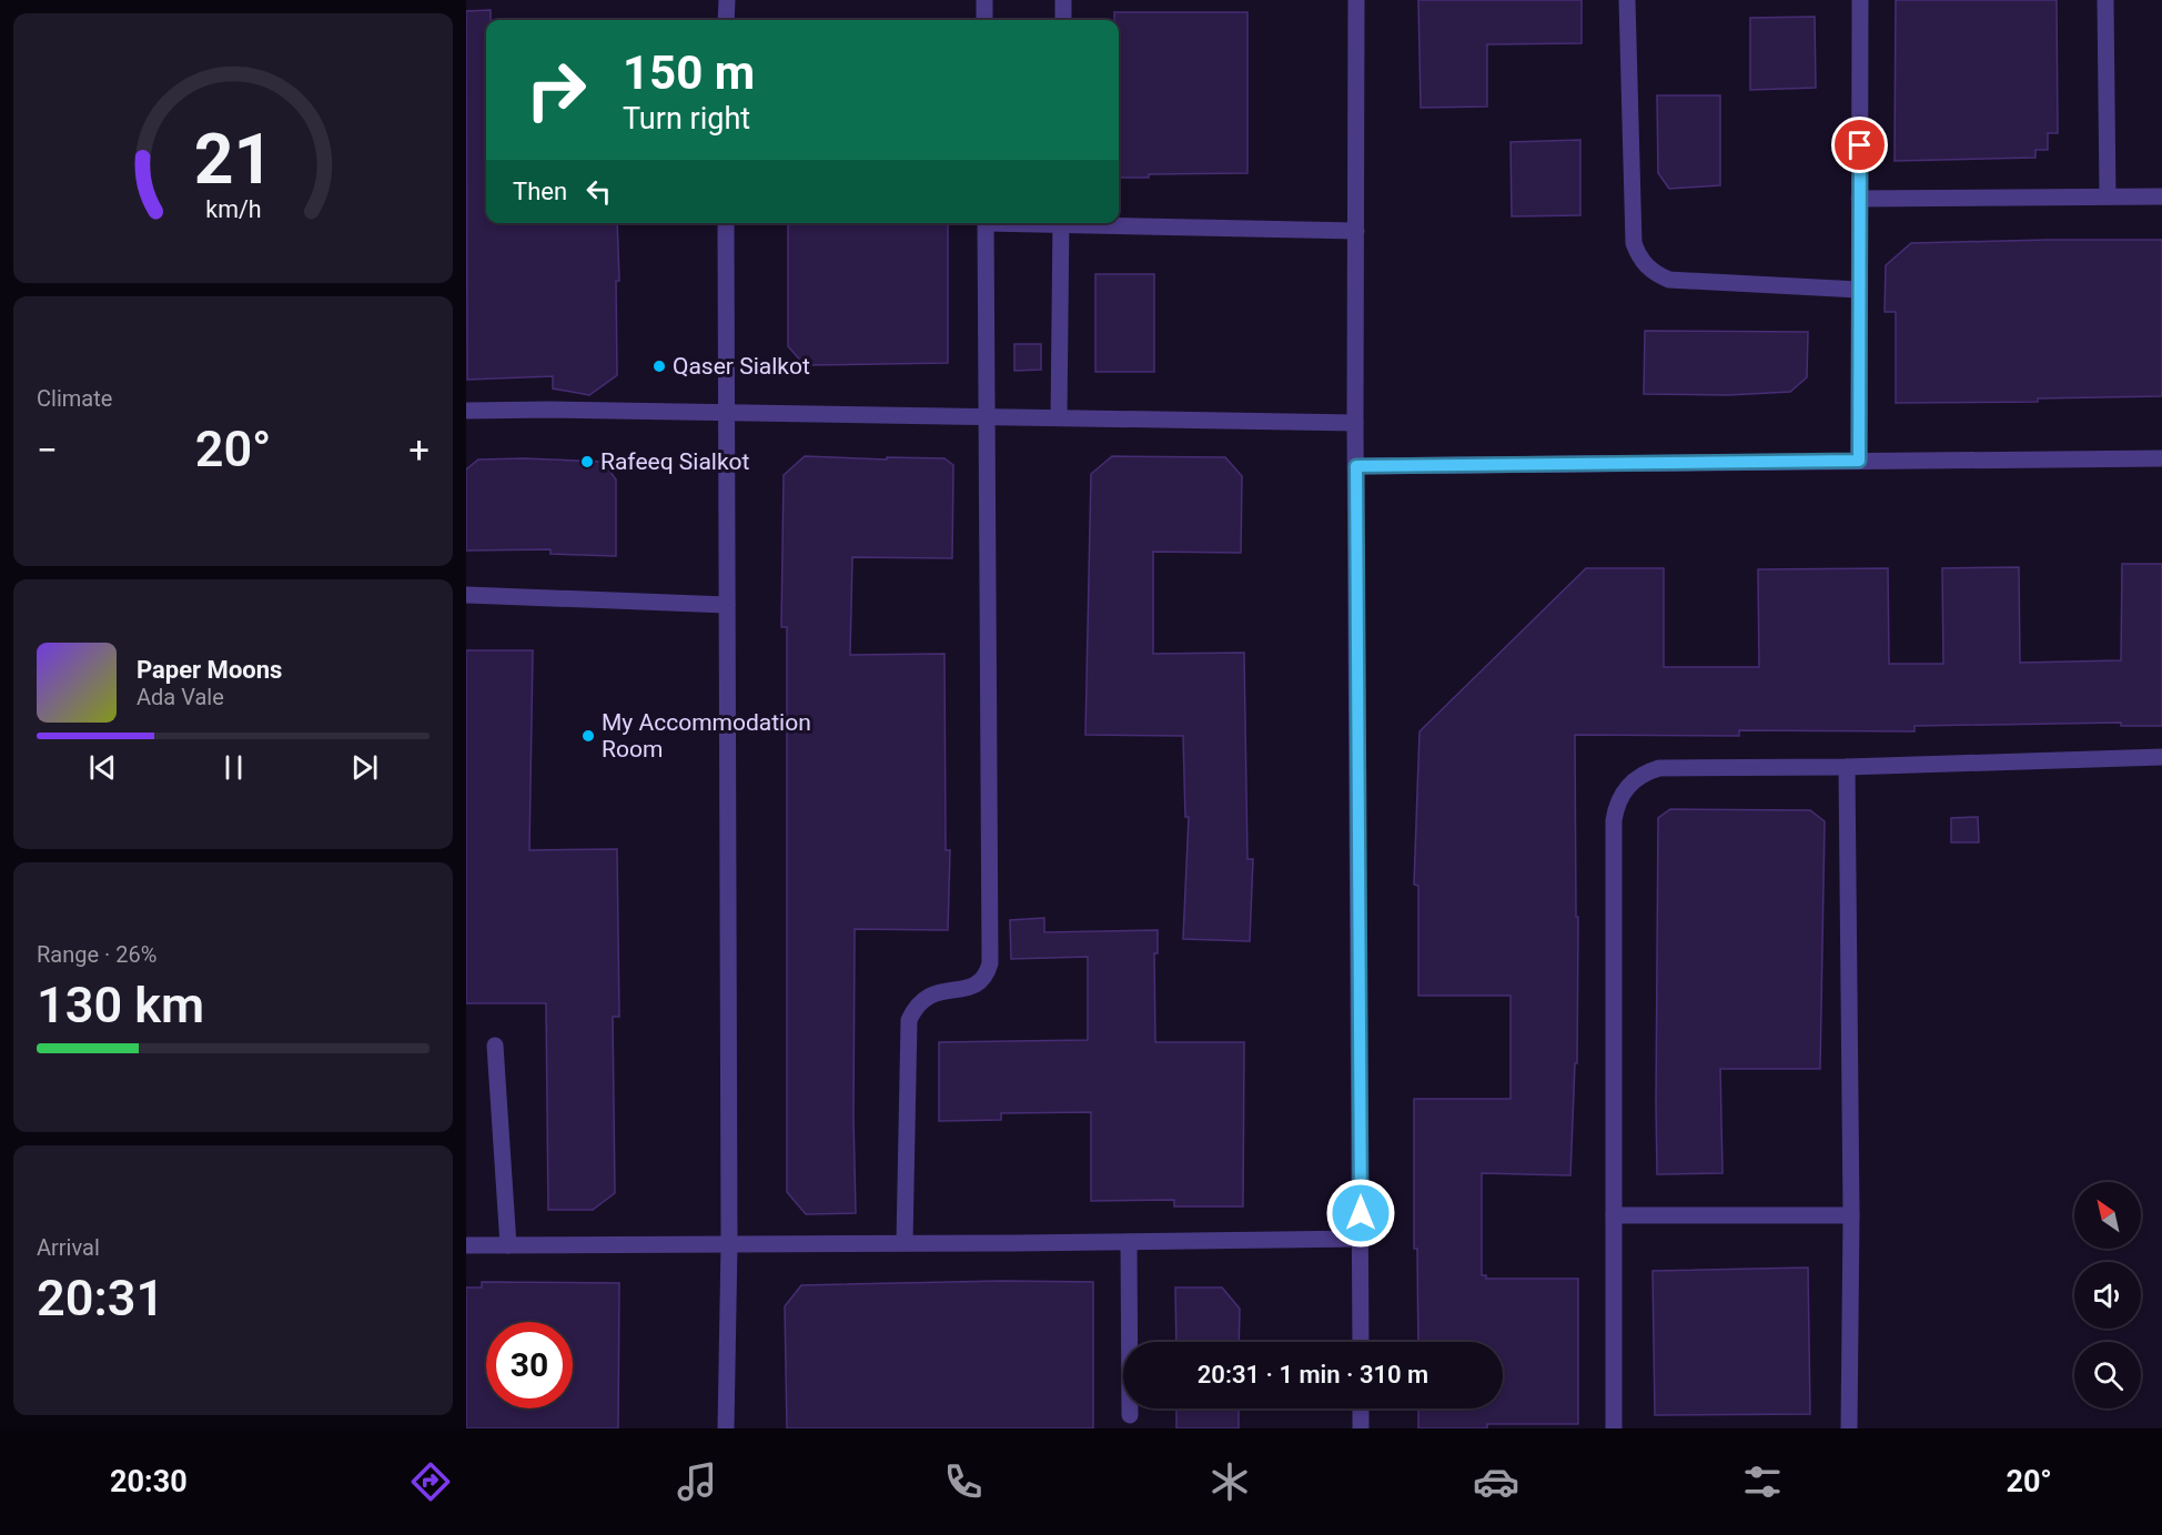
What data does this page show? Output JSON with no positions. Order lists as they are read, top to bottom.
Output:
{
  "places": ["Qaser Sialkot", "Rafeeq Sialkot", "My Accommodation Room"],
  "north": "top left",
  "page": {
    "turn": ["150 m", "Turn right"],
    "then": "Then",
    "tile": [
      "Climate",
      ["Range · 26%", "130 km"],
      ["Arrival", "20:31"]
    ],
    "heat": ["−", "20°", "+"],
    "song": ["Paper Moons", "Ada Vale"],
    "limit": "30",
    "trip": "20:31 · 1 min · 310 m",
    "tabs": ["20:30", "20°"],
    "gauge": ["21", "km/h"]
  }
}
